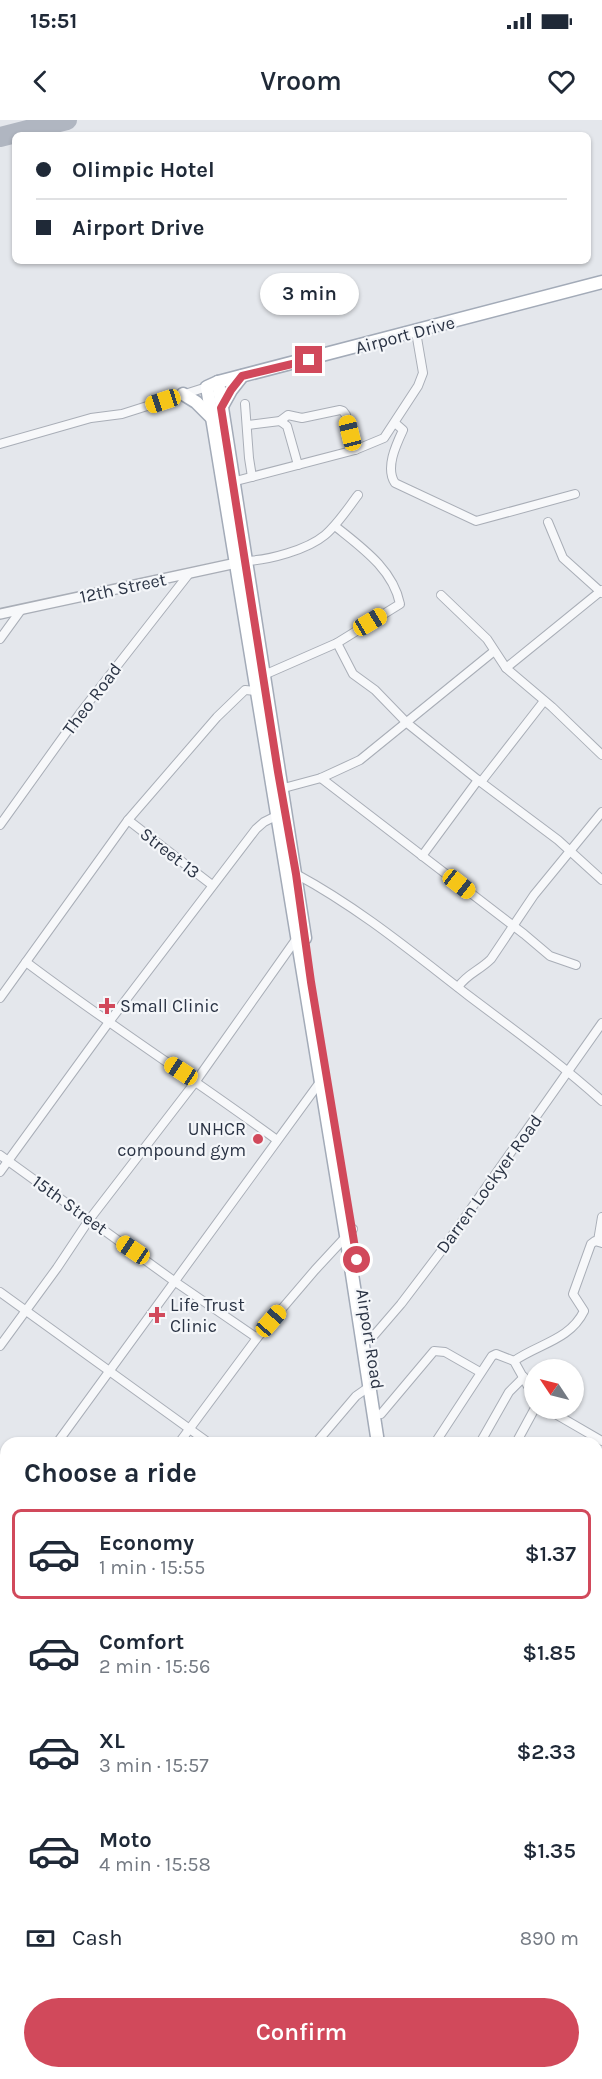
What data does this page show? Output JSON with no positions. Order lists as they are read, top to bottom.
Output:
{
  "streets": {
    "main road": ["Airport Drive", "Airport Road"],
    "street": [
      "12th Street",
      "Theo Road",
      "Street 13",
      "Darren Lockyer Road",
      "15th Street"
    ]
  },
  "crossings": [
    ["Airport Drive", "Airport Road"],
    ["12th Street", "Theo Road"],
    ["12th Street", "Airport Road"],
    ["Darren Lockyer Road", "Airport Road"]
  ],
  "places": {
    "health": ["Small Clinic", "Life Trust Clinic"],
    "other": ["UNHCR compound gym"]
  },
  "north": "top left",
  "page": {
    "status": "15:51",
    "header": "Vroom",
    "banner": ["Olimpic Hotel", "Airport Drive"],
    "bubble": "3 min",
    "heading": "Choose a ride",
    "list": [
      {
        "name": "Economy",
        "note": "1 min · 15:55",
        "value": "$1.37"
      },
      {
        "name": "Comfort",
        "note": "2 min · 15:56",
        "value": "$1.85"
      },
      {
        "name": "XL",
        "note": "3 min · 15:57",
        "value": "$2.33"
      },
      {
        "name": "Moto",
        "note": "4 min · 15:58",
        "value": "$1.35"
      }
    ],
    "pay": ["Cash", "890 m"],
    "buttons": "Confirm"
  }
}
